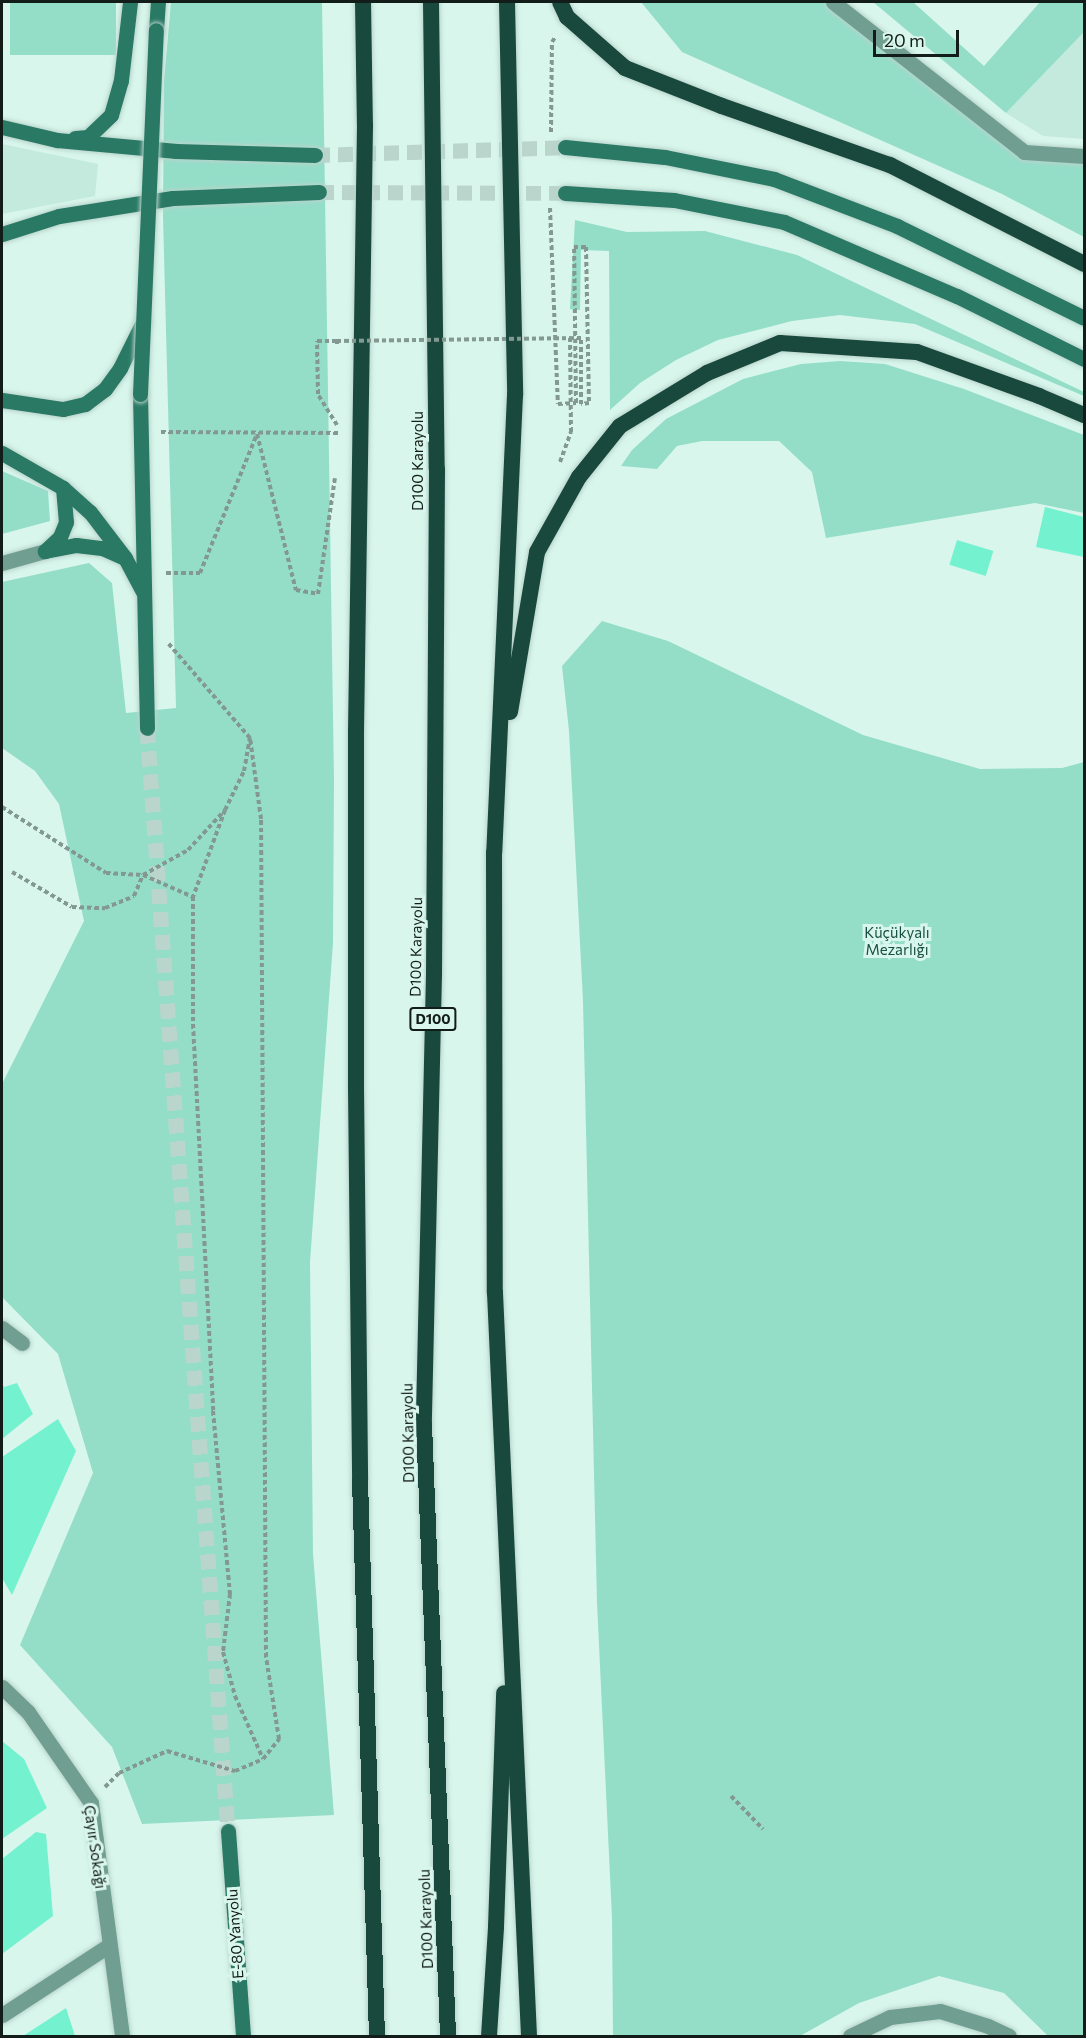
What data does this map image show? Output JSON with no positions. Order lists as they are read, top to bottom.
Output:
{
  "streets": {
    "highway": ["D100 Karayolu", "D100"],
    "main road": ["E-80 Yanyolu"],
    "street": ["Çayır Sokağı"]
  },
  "parks": ["Küçükyalı Mezarlığı"],
  "scale_bar": "20 m"
}
